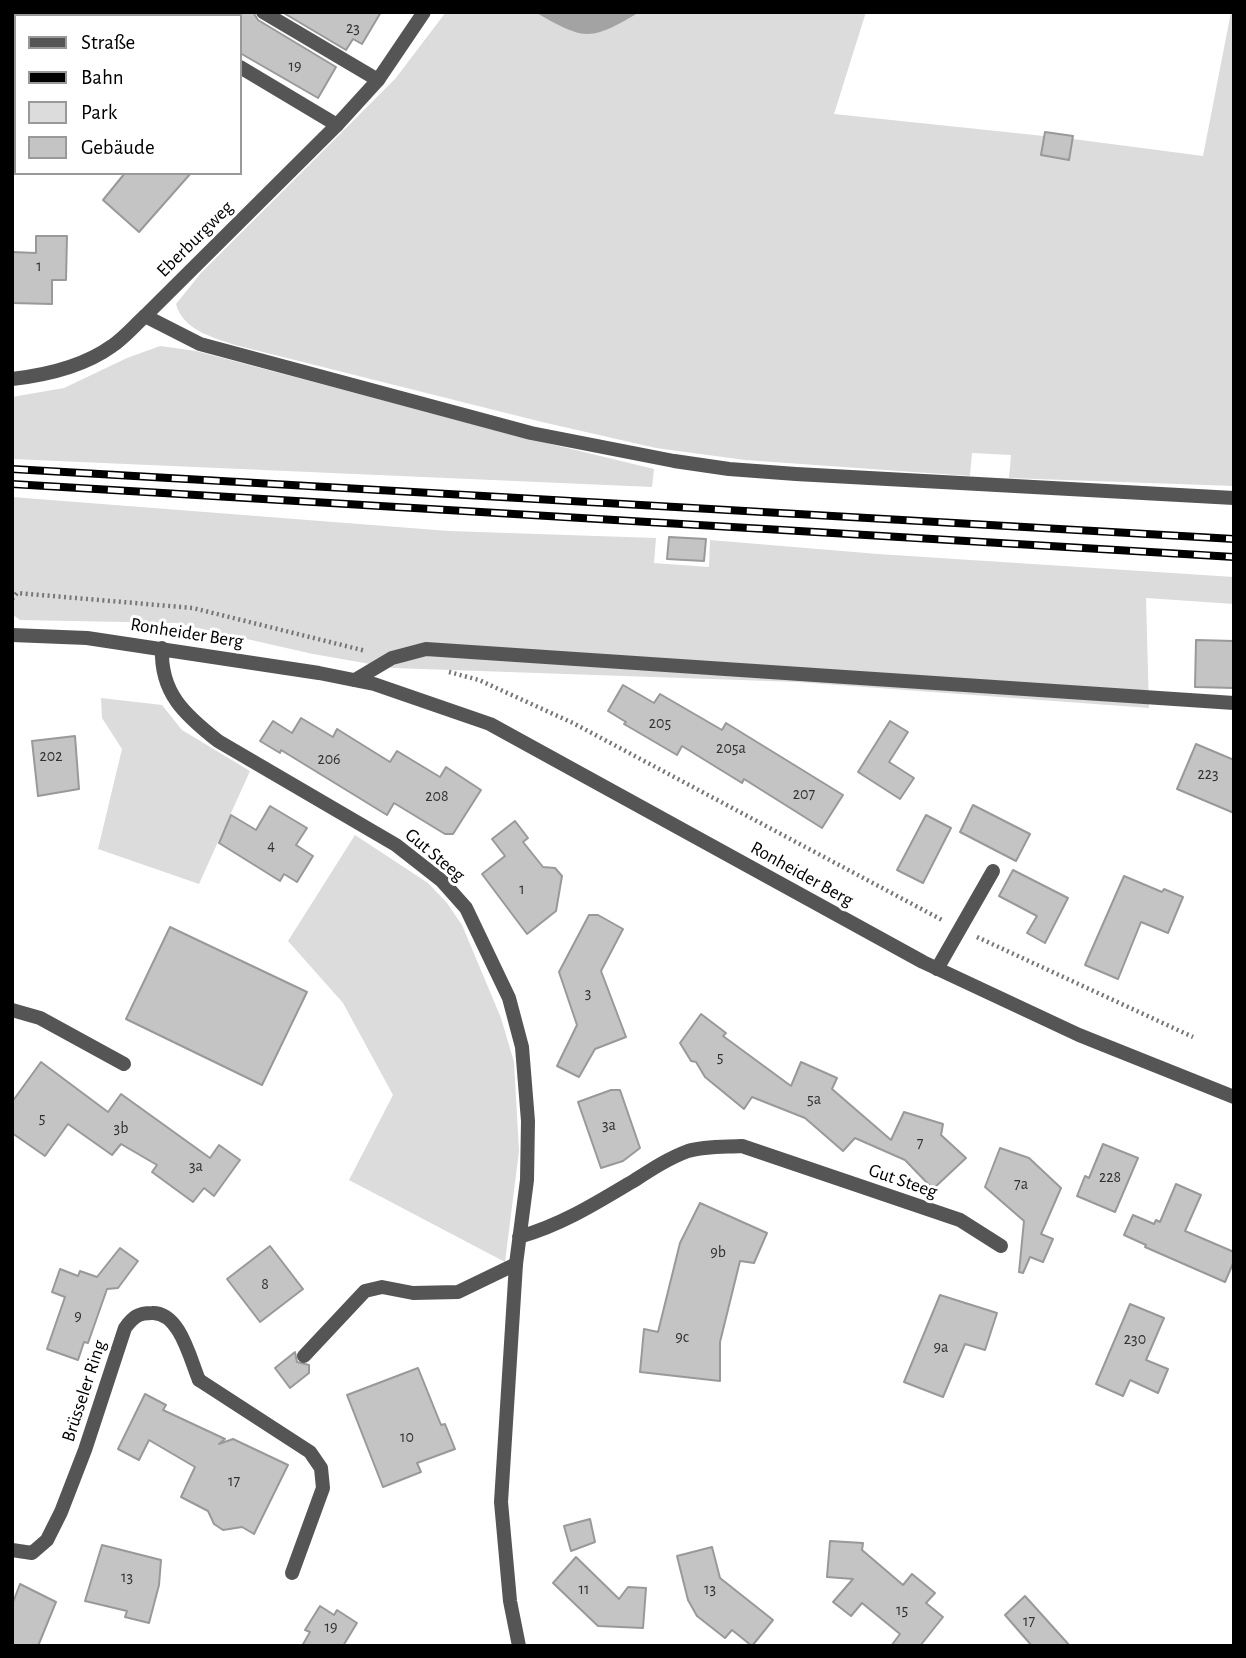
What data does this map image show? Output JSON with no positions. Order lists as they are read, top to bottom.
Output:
{
  "streets": {
    "street": [
      "Eberburgweg",
      "Ronheider Berg",
      "Gut Steeg",
      "Brüsseler Ring"
    ]
  },
  "crossings": [
    ["Ronheider Berg", "Gut Steeg"]
  ],
  "house_numbers": [
    "23",
    "19",
    "1",
    "205",
    "205a",
    "202",
    "206",
    "223",
    "207",
    "208",
    "4",
    "1",
    "3",
    "5",
    "5a",
    "5",
    "3a",
    "3b",
    "7",
    "3a",
    "228",
    "7a",
    "9b",
    "8",
    "9",
    "9c",
    "230",
    "9a",
    "10",
    "17",
    "13",
    "11",
    "13",
    "15",
    "17",
    "19"
  ],
  "legend": [
    "Straße",
    "Bahn",
    "Park",
    "Gebäude"
  ]
}
